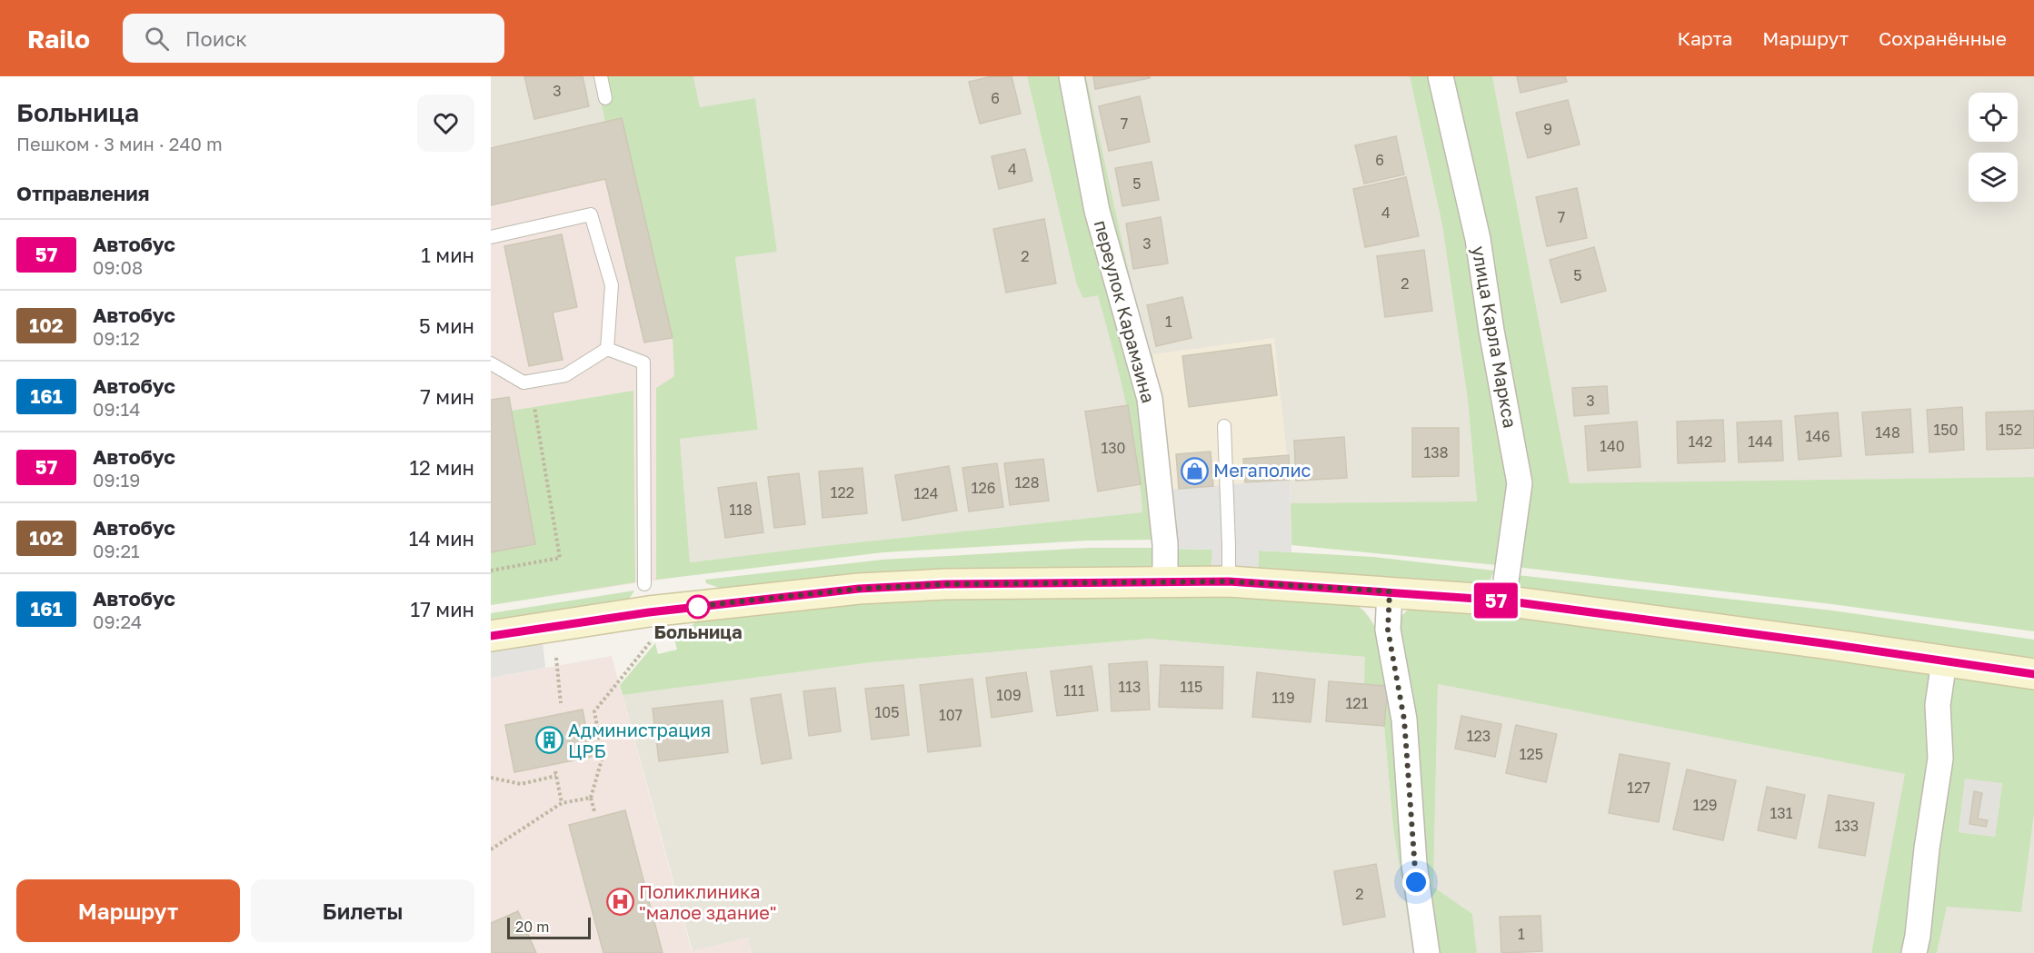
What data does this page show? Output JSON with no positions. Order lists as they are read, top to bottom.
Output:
{
  "streets": {
    "street": ["переулок Карамзина", "улица Карла Маркса"]
  },
  "places": {
    "shop": ["Мегаполис"],
    "other": ["Больница"],
    "building": ["Администрация ЦРБ"],
    "hospital": ["Поликлиника \"малое здание\""]
  },
  "lines": ["bus line 57"],
  "house_numbers": [
    "3",
    "6",
    "7",
    "9",
    "6",
    "4",
    "5",
    "4",
    "7",
    "3",
    "2",
    "5",
    "2",
    "1",
    "3",
    "150",
    "152",
    "148",
    "146",
    "142",
    "144",
    "140",
    "130",
    "138",
    "128",
    "126",
    "122",
    "124",
    "118",
    "113",
    "115",
    "111",
    "109",
    "119",
    "121",
    "105",
    "107",
    "123",
    "125",
    "127",
    "129",
    "131",
    "133",
    "2",
    "1"
  ],
  "scale_bar": "20 m",
  "page": {
    "header": "Railo",
    "search": "Поиск",
    "nav": ["Карта", "Маршрут", "Сохранённые"],
    "heading": [
      ["Больница", "Пешком · 3 мин · 240 m"],
      "Отправления"
    ],
    "on_map": "57",
    "list": [
      {
        "mark": "57",
        "name": "Автобус",
        "note": "09:08",
        "value": "1 мин"
      },
      {
        "mark": "102",
        "name": "Автобус",
        "note": "09:12",
        "value": "5 мин"
      },
      {
        "mark": "161",
        "name": "Автобус",
        "note": "09:14",
        "value": "7 мин"
      },
      {
        "mark": "57",
        "name": "Автобус",
        "note": "09:19",
        "value": "12 мин"
      },
      {
        "mark": "102",
        "name": "Автобус",
        "note": "09:21",
        "value": "14 мин"
      },
      {
        "mark": "161",
        "name": "Автобус",
        "note": "09:24",
        "value": "17 мин"
      }
    ],
    "buttons": ["Маршрут", "Билеты"],
    "scale": "20 m"
  }
}
